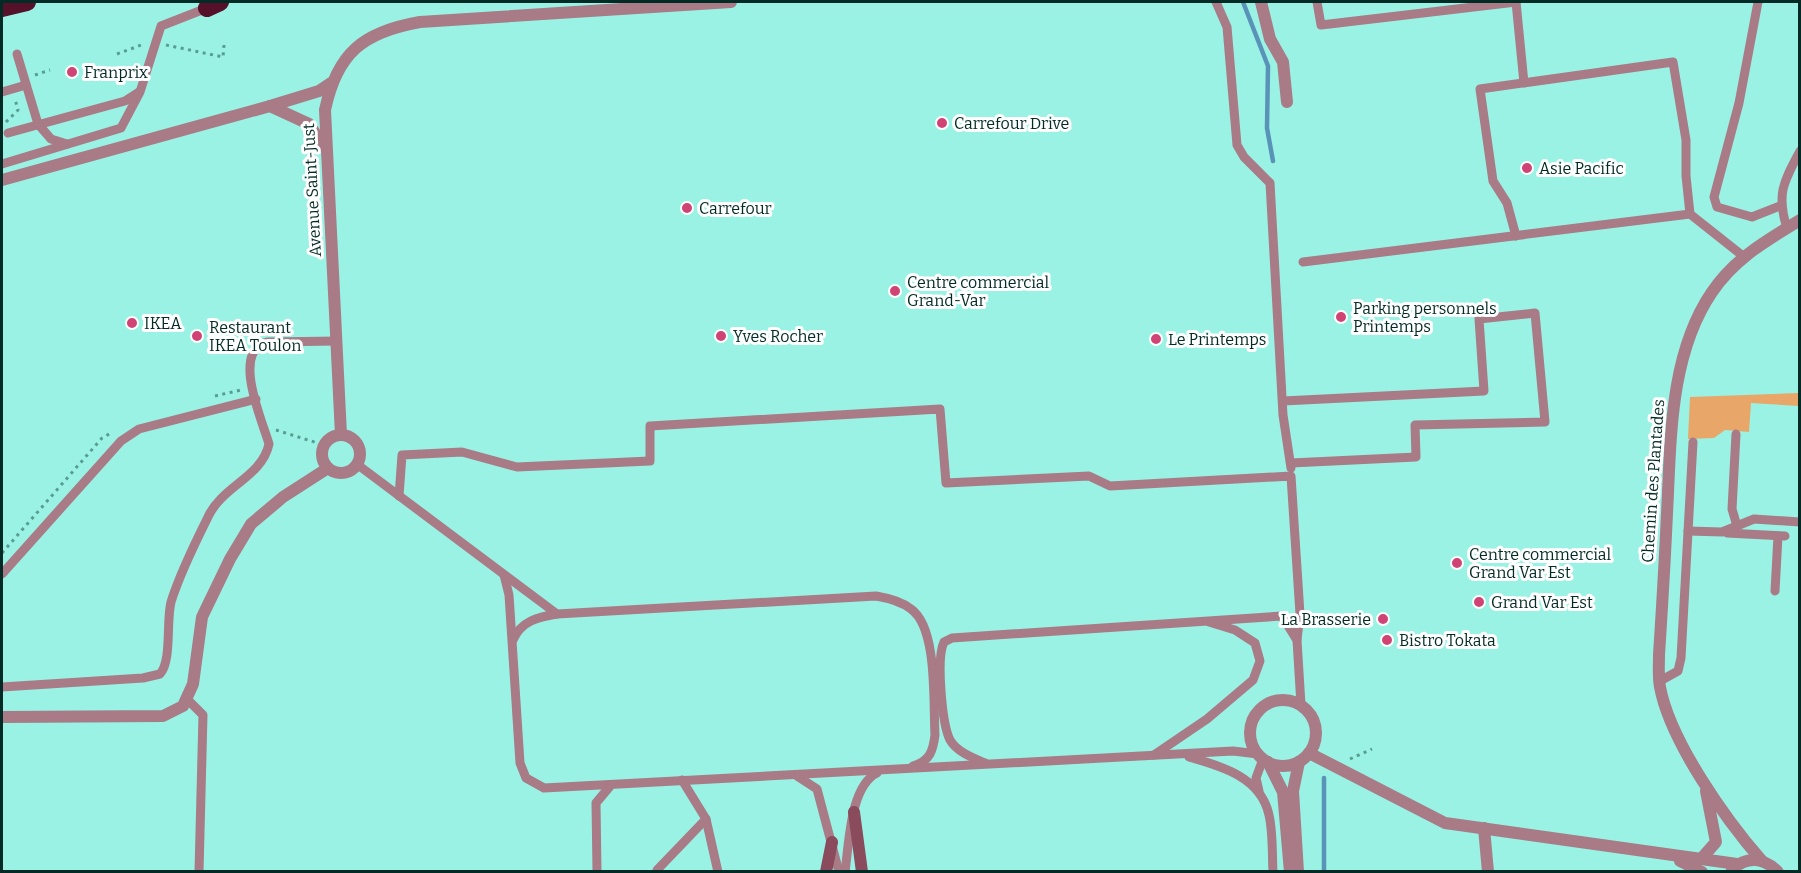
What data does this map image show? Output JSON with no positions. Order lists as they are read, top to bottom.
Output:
{
  "streets": {
    "street": ["Avenue Saint-Just", "Chemin des Plantades"]
  },
  "places": [
    "Franprix",
    "Carrefour Drive",
    "Asie Pacific",
    "Carrefour",
    "Centre commercial Grand-Var",
    "Parking personnels Printemps",
    "IKEA",
    "Restaurant IKEA Toulon",
    "Yves Rocher",
    "Le Printemps",
    "Centre commercial Grand Var Est",
    "Grand Var Est",
    "La Brasserie",
    "Bistro Tokata"
  ]
}
